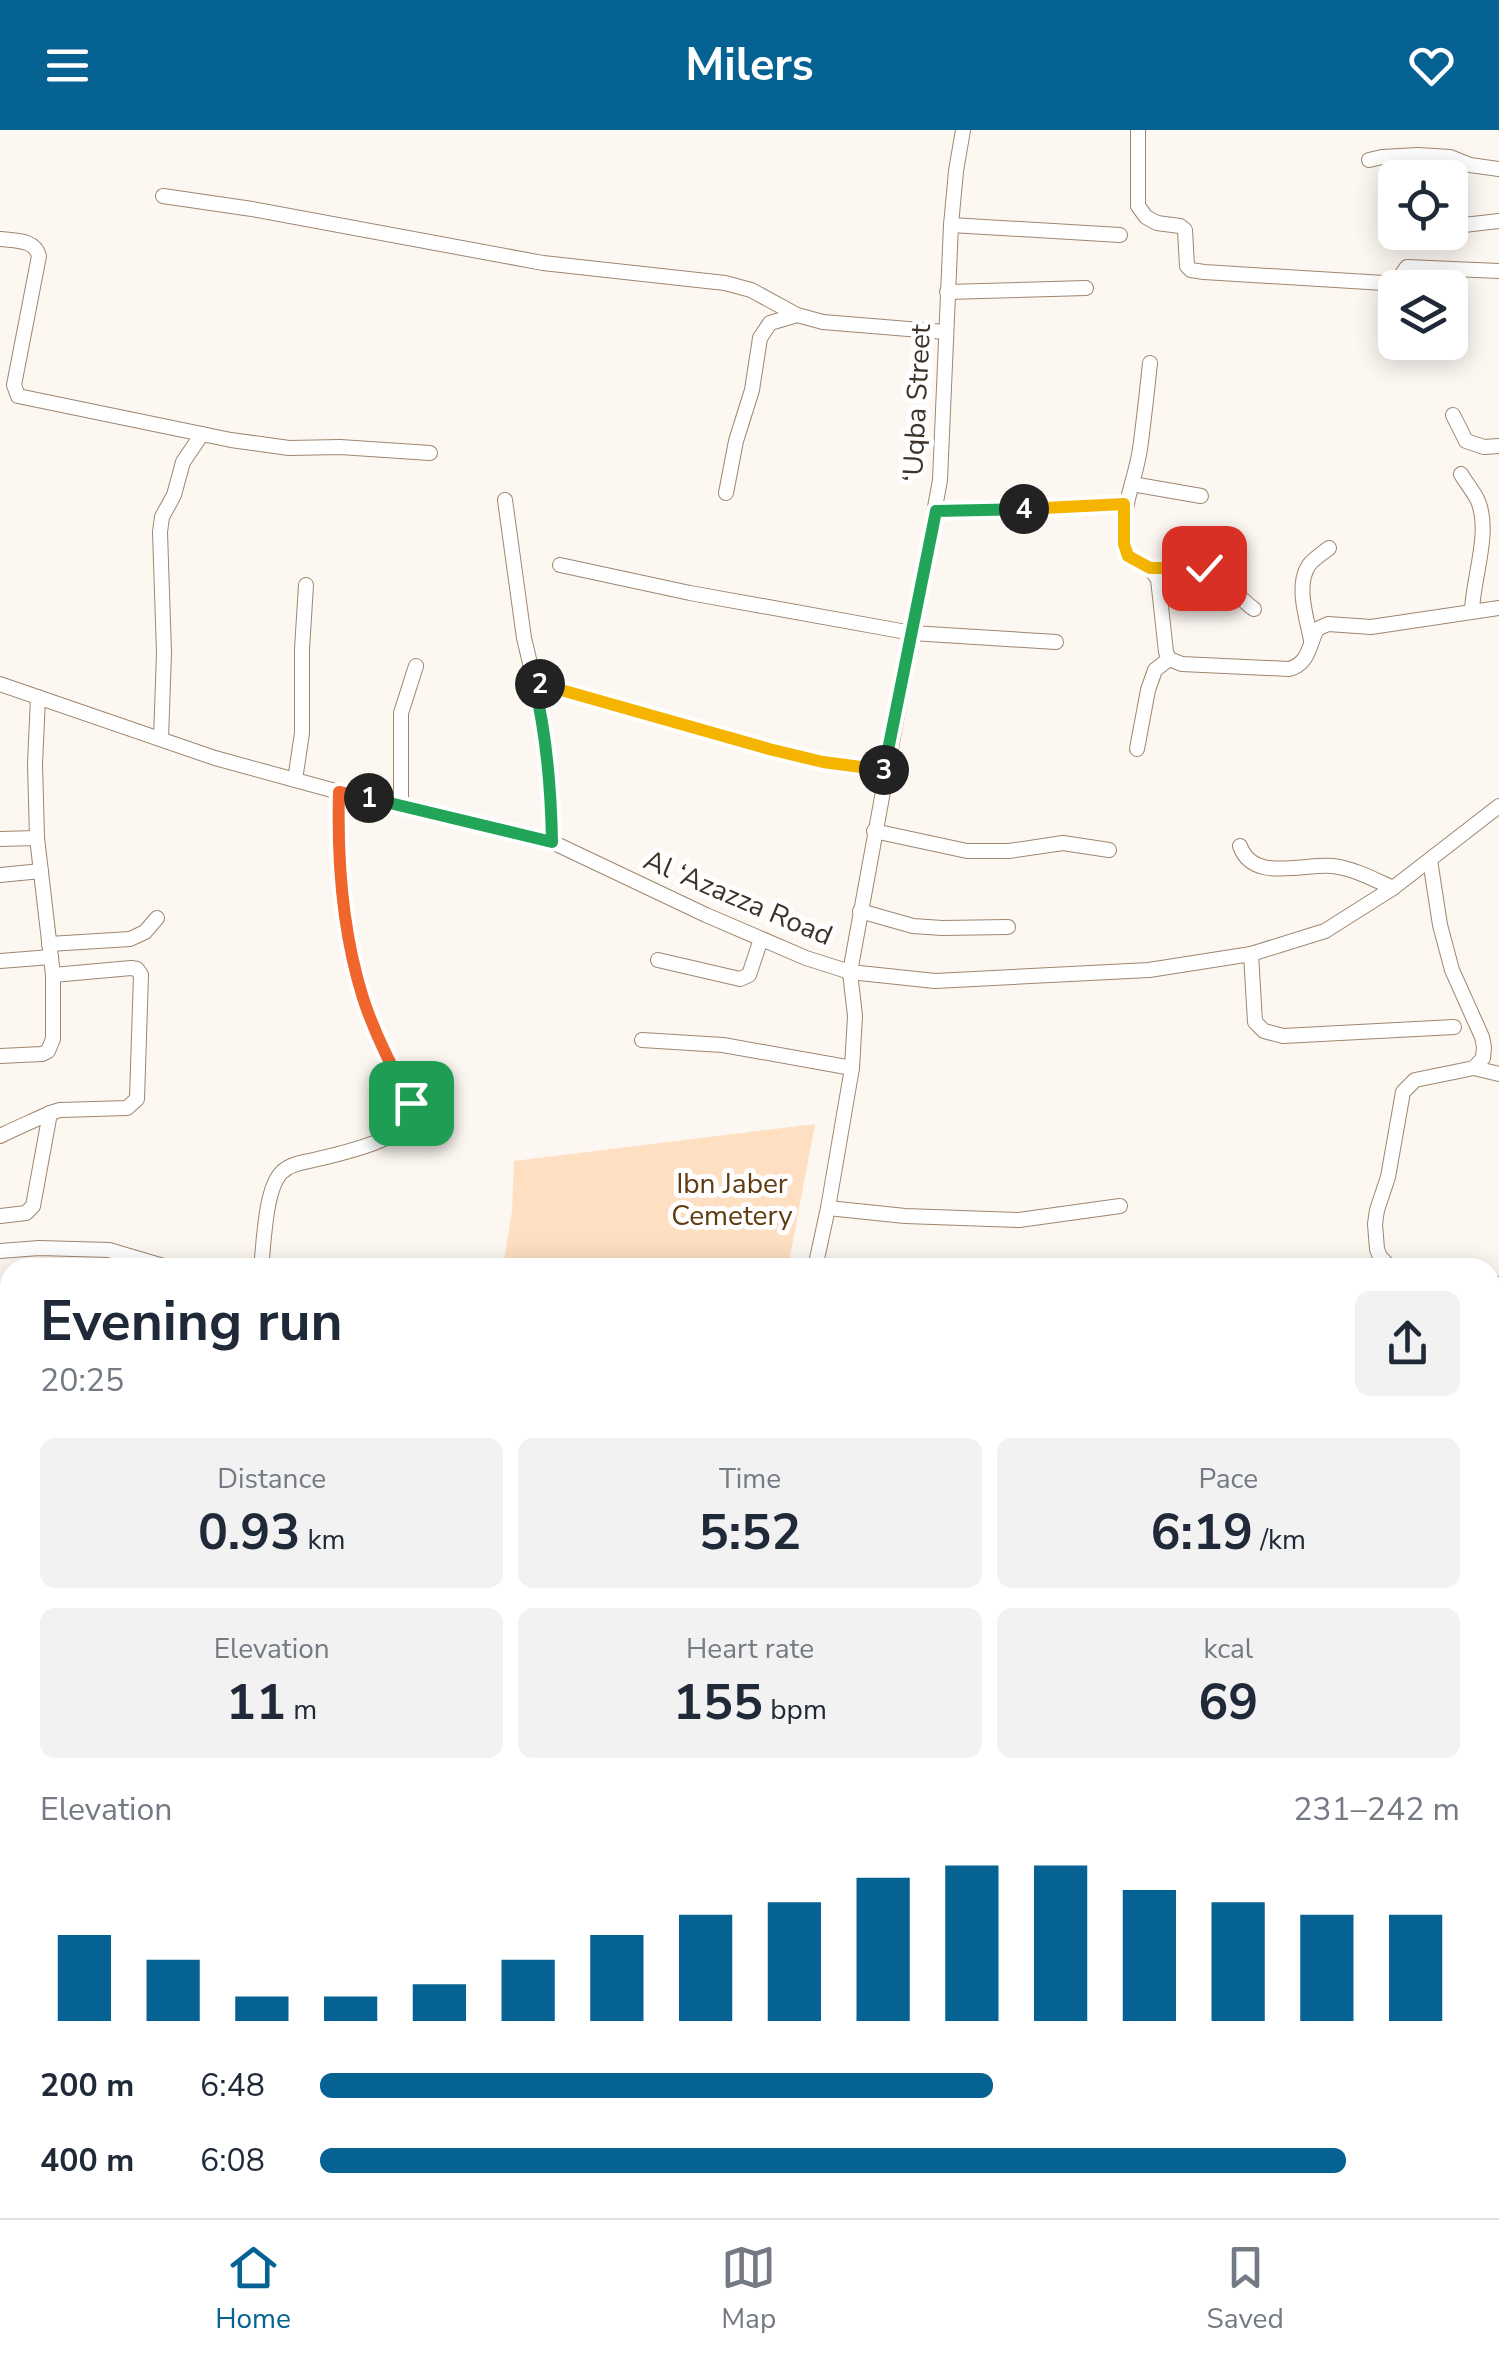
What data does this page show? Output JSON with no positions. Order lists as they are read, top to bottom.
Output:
{
  "streets": {
    "street": ["‘Uqba Street", "Al ‘Azazza Road"]
  },
  "crossings": [
    ["‘Uqba Street", "Al ‘Azazza Road"]
  ],
  "parks": ["Ibn Jaber Cemetery"],
  "page": {
    "header": "Milers",
    "pins": [
      "4",
      "2",
      "3",
      "1"
    ],
    "heading": ["Evening run", "20:25"],
    "stats": [
      ["Distance", "0.93 km"],
      ["Time", "5:52"],
      ["Pace", "6:19 /km"],
      ["Elevation", "11 m"],
      ["Heart rate", "155 bpm"],
      ["kcal", "69"]
    ],
    "chart": ["Elevation", "231–242 m"],
    "list": [
      {
        "name": "200 m",
        "note": "6:48"
      },
      {
        "name": "400 m",
        "note": "6:08"
      }
    ],
    "tabs": ["Home", "Map", "Saved"]
  }
}
